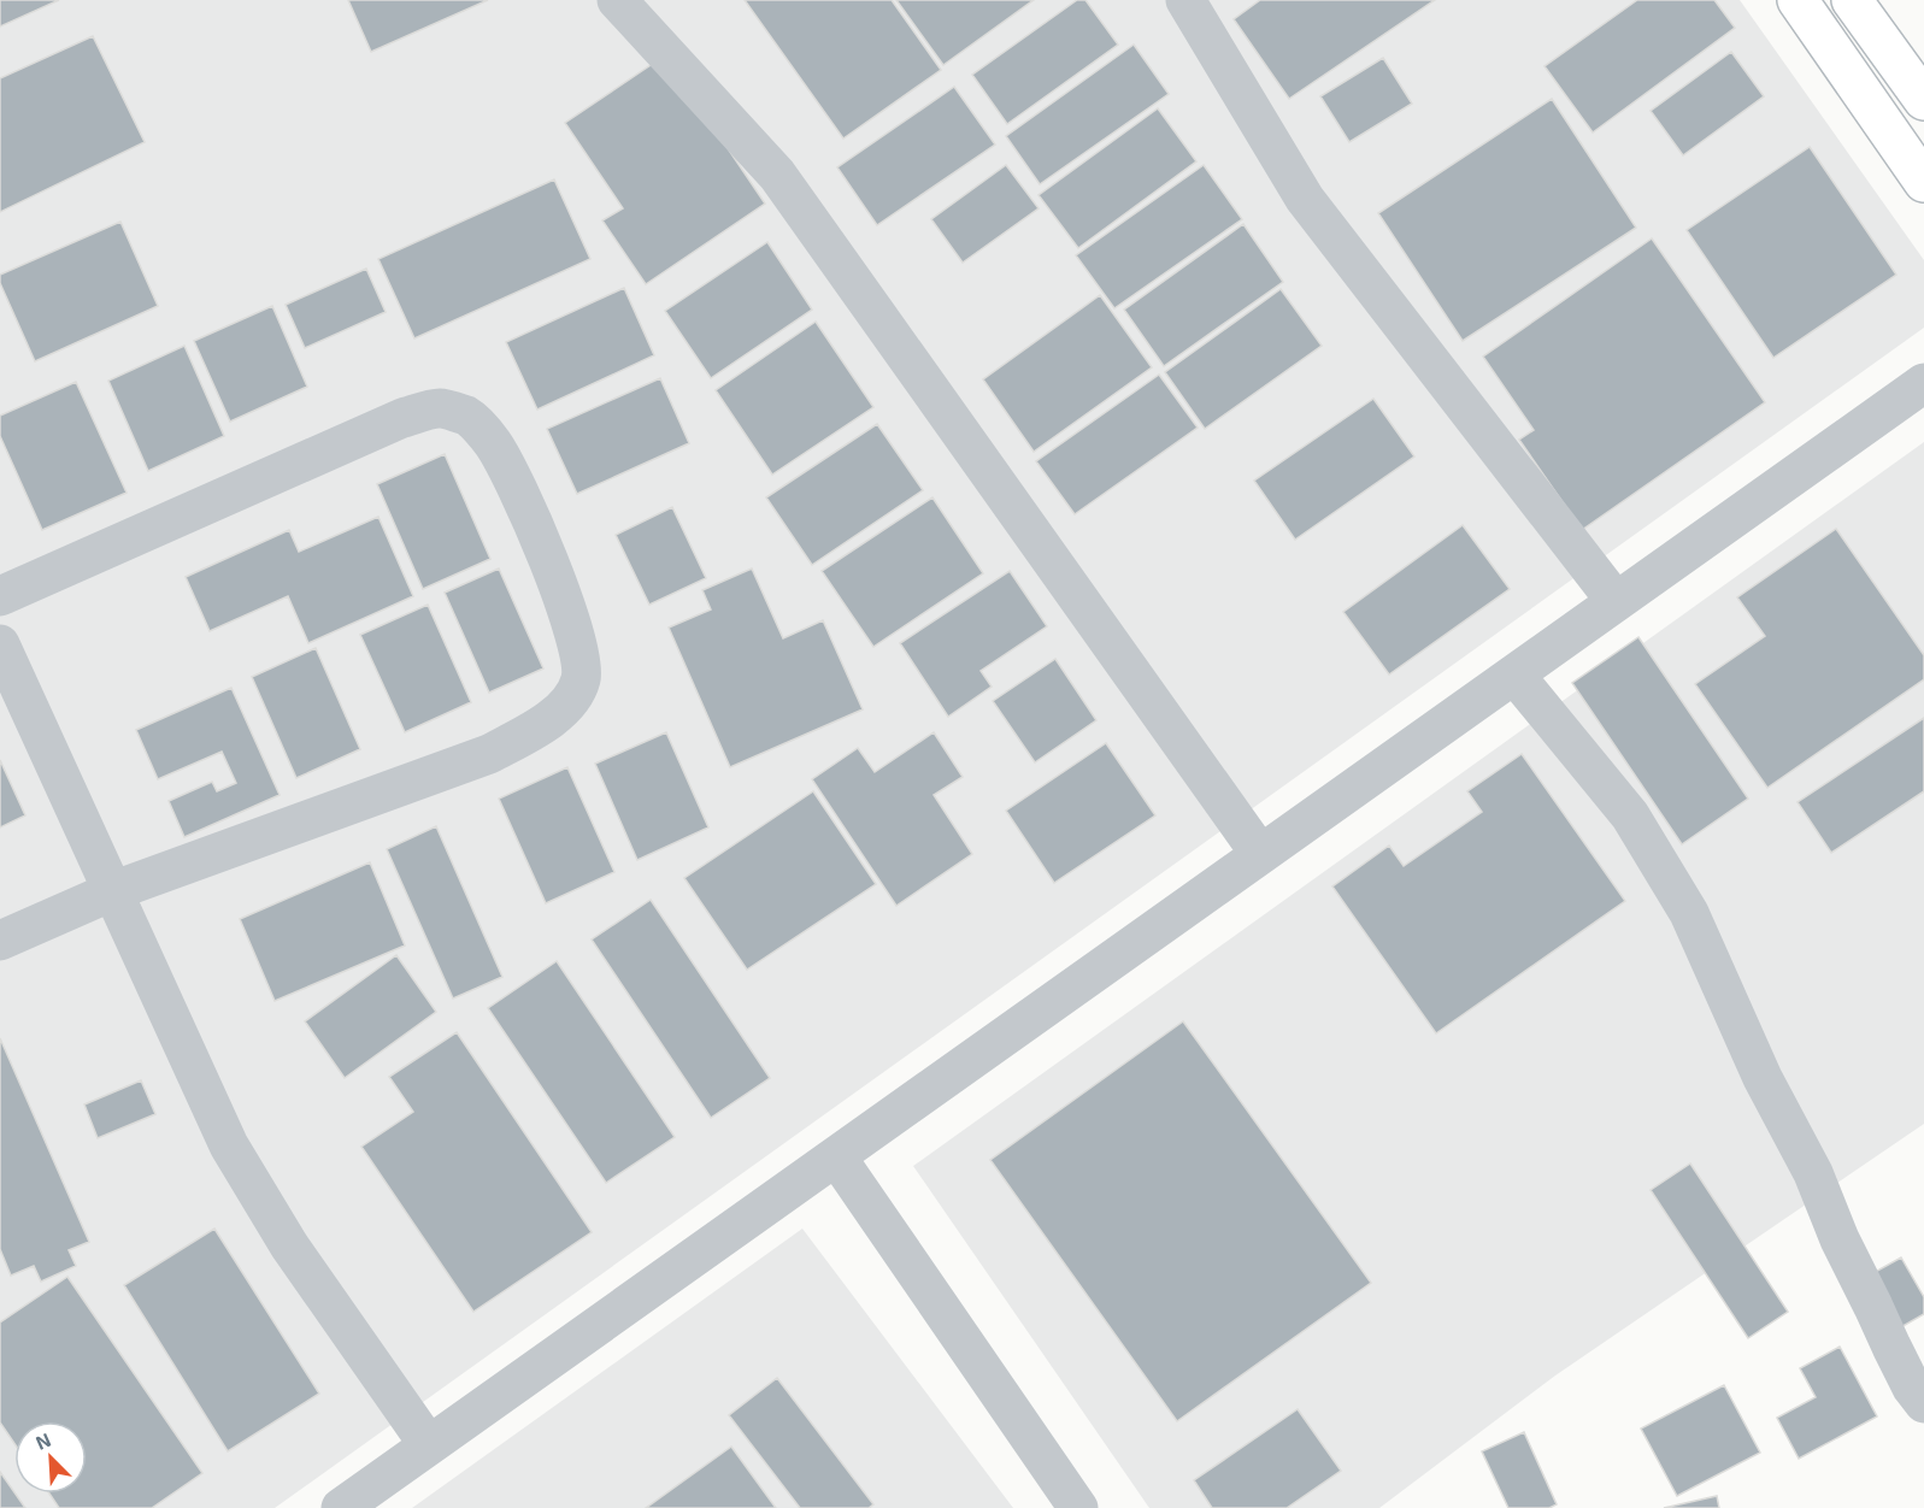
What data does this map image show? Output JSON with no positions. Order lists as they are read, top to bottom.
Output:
{
  "north": "top left"
}
